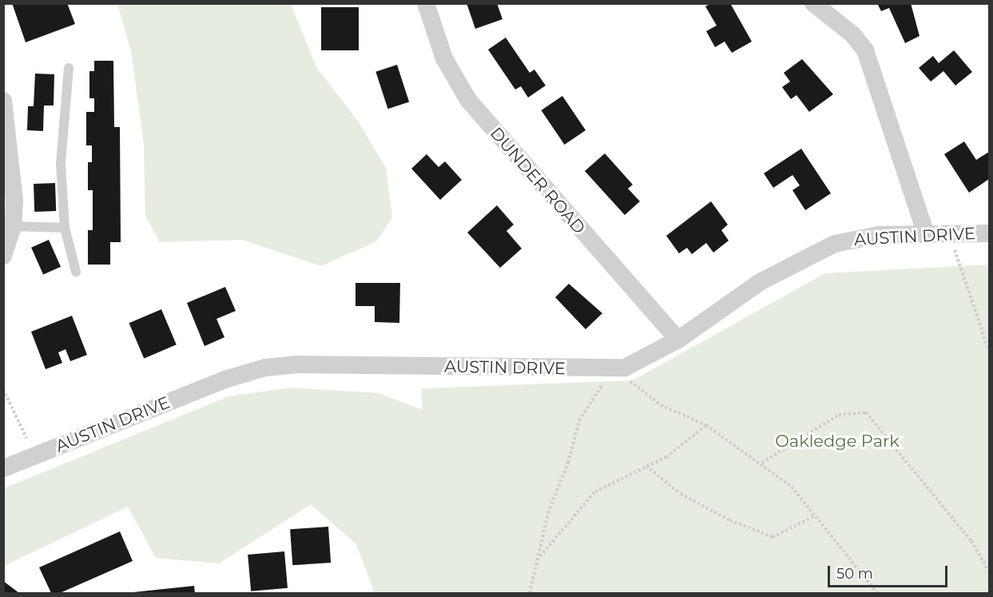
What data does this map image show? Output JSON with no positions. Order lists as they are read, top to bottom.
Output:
{
  "streets": {
    "street": ["DUNDER ROAD", "AUSTIN DRIVE"]
  },
  "crossings": [
    ["DUNDER ROAD", "AUSTIN DRIVE"]
  ],
  "parks": ["Oakledge Park"],
  "scale_bar": "50 m"
}
